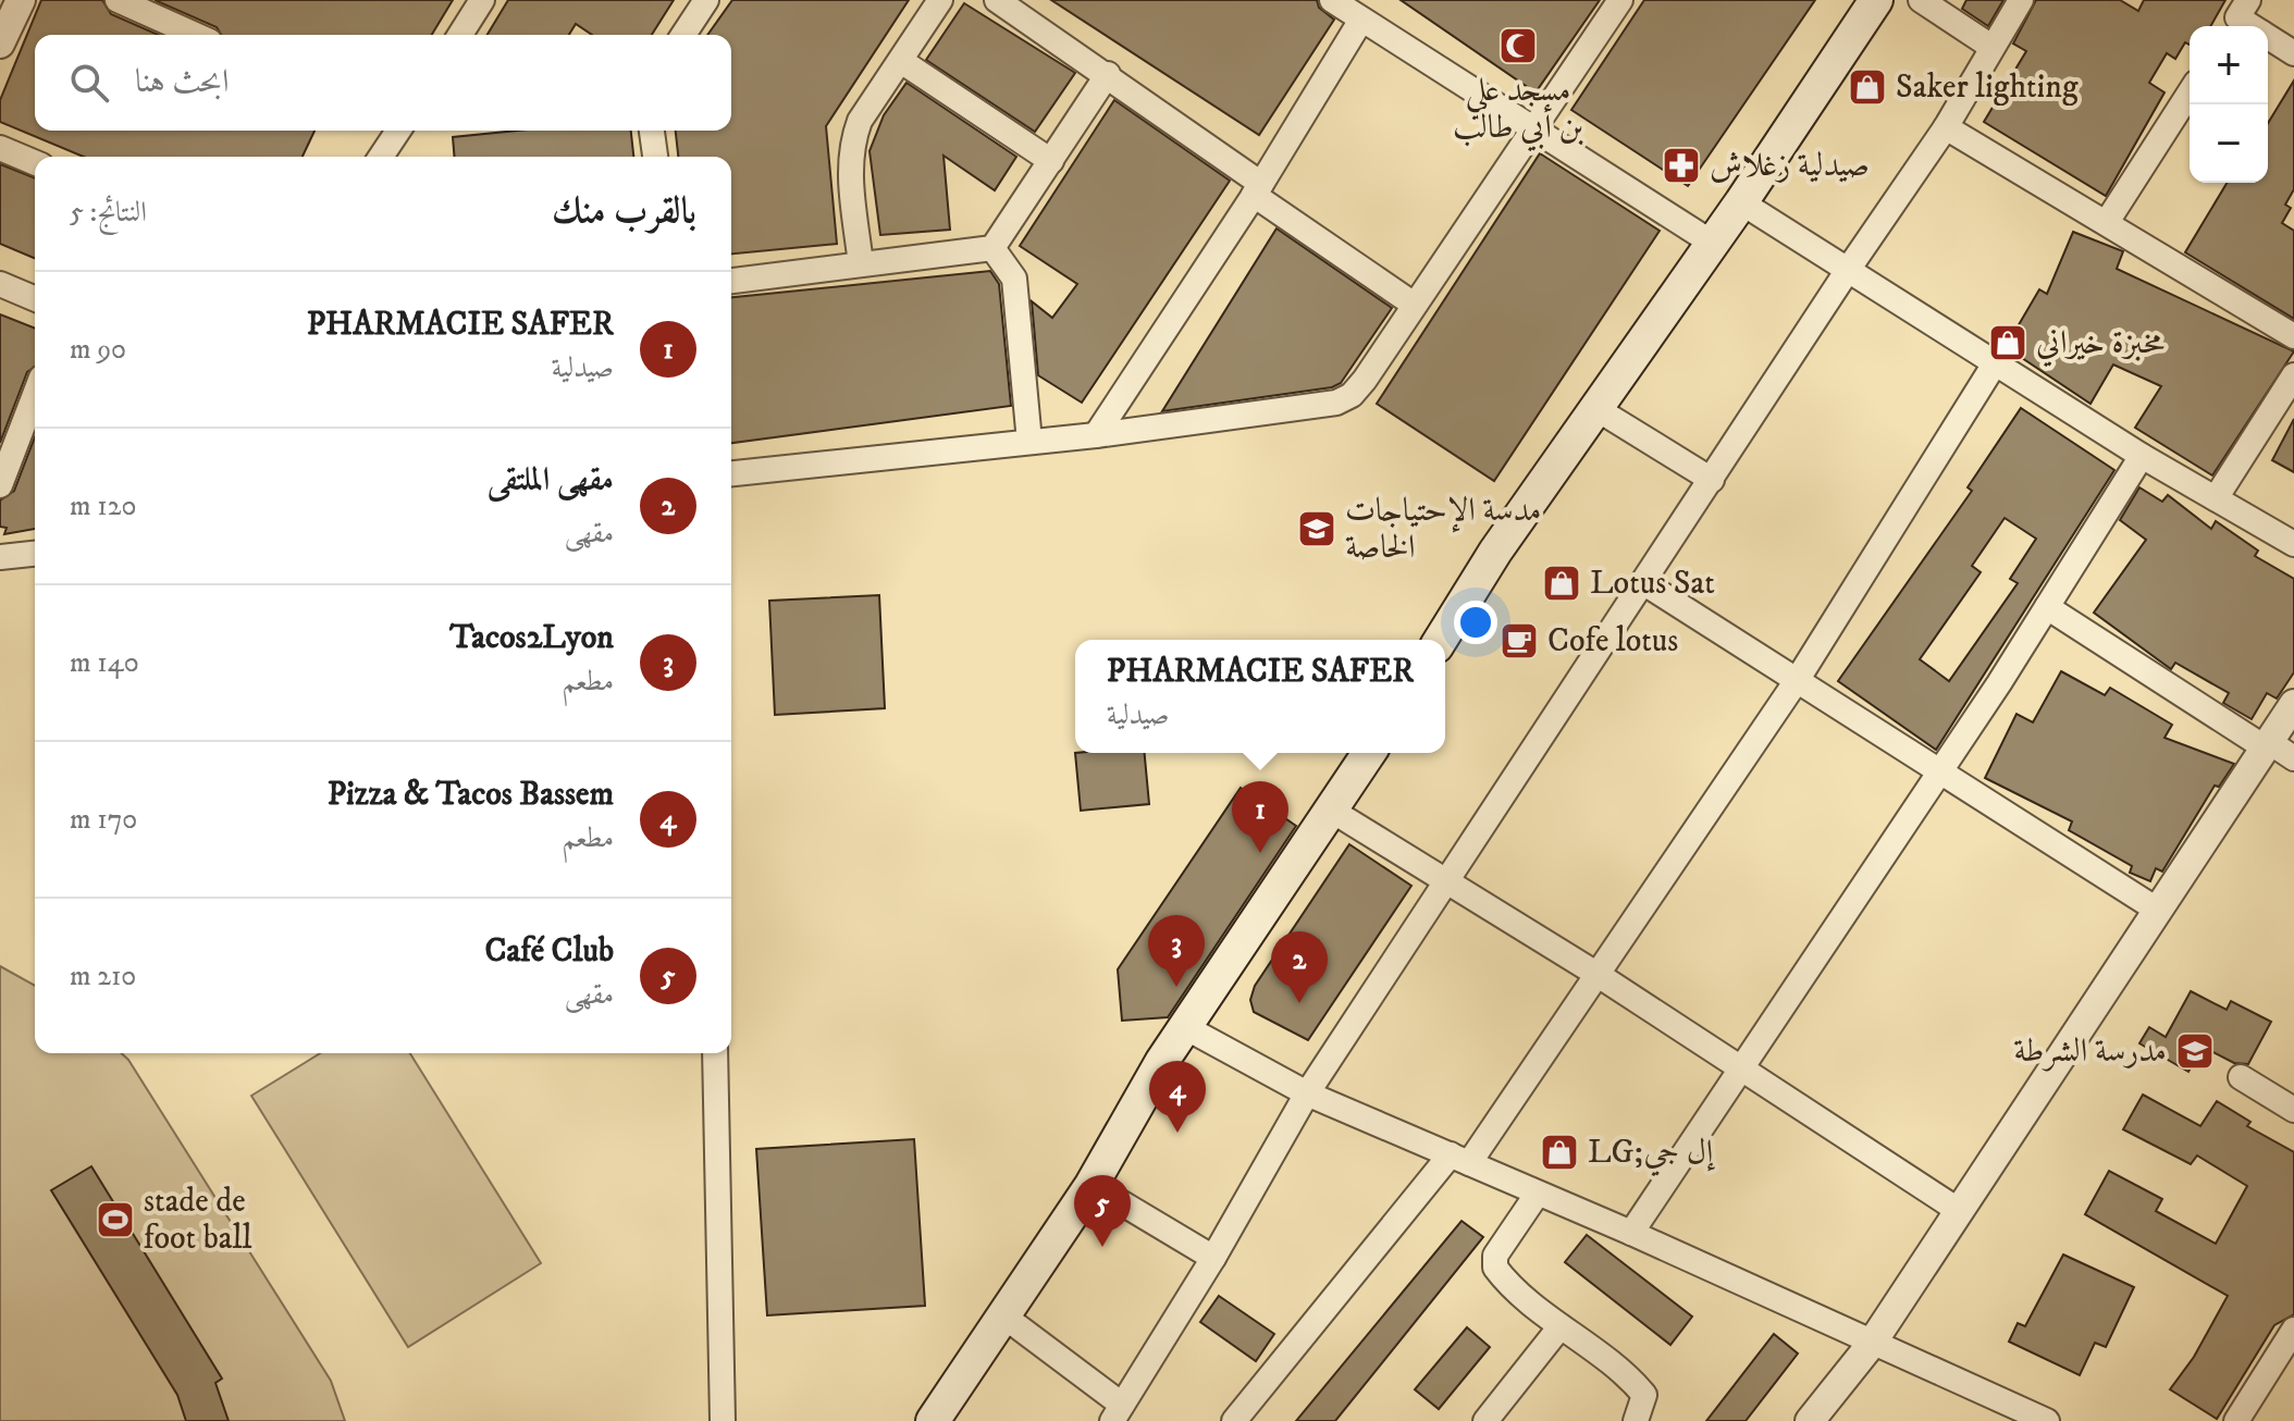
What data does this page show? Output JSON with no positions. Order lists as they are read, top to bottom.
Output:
{
  "places": {
    "mosque": ["مسجد علي بن أبي طالب"],
    "shop": [
      "Saker lighting",
      "مخبزة خيراني",
      "Lotus Sat",
      "LG;إل جي"
    ],
    "pharmacy": ["صيدلية زغلاش"],
    "school or university": ["مدسة الإحتياجات الخاصة", "مدرسة الشرطة"],
    "cafe": ["Cofe lotus"],
    "sports": ["stade de foot ball"]
  },
  "page": {
    "map_buttons": ["+", "−"],
    "search": "ابحث هنا",
    "heading": ["بالقرب منك", "النتائج: 5"],
    "list": [
      {
        "mark": "1",
        "name": "PHARMACIE SAFER",
        "note": "صيدلية",
        "value": "90 m"
      },
      {
        "mark": "2",
        "name": "مقهى الملتقى",
        "note": "مقهى",
        "value": "120 m"
      },
      {
        "mark": "3",
        "name": "Tacos2Lyon",
        "note": "مطعم",
        "value": "140 m"
      },
      {
        "mark": "4",
        "name": "Pizza & Tacos Bassem",
        "note": "مطعم",
        "value": "170 m"
      },
      {
        "mark": "5",
        "name": "Café Club",
        "note": "مقهى",
        "value": "210 m"
      }
    ],
    "popup": ["PHARMACIE SAFER", "صيدلية"],
    "pins": [
      "1",
      "3",
      "2",
      "4",
      "5"
    ]
  }
}
